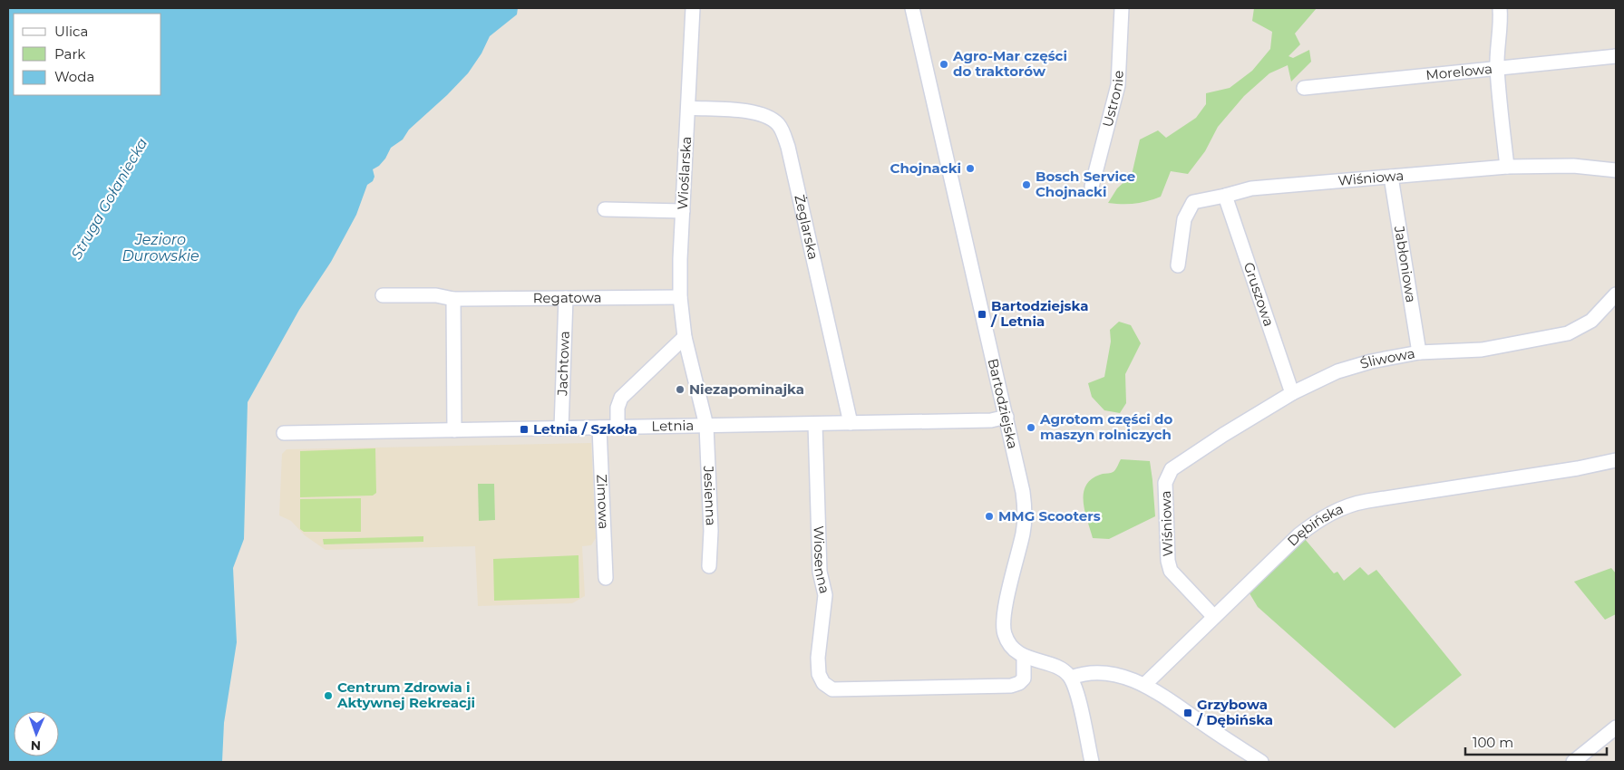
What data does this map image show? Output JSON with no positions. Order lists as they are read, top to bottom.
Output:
{
  "streets": {
    "street": [
      "Morelowa",
      "Ustronie",
      "Wioślarska",
      "Wiśniowa",
      "Żeglarska",
      "Jabłoniowa",
      "Gruszowa",
      "Regatowa",
      "Śliwowa",
      "Jachtowa",
      "Bartodziejska",
      "Letnia",
      "Jesienna",
      "Zimowa",
      "Dębińska",
      "Wiosenna"
    ]
  },
  "crossings": [
    ["Wioślarska", "Żeglarska"],
    ["Wioślarska", "Regatowa"],
    ["Wioślarska", "Letnia"],
    ["Wioślarska", "Jesienna"],
    ["Wiśniowa", "Jabłoniowa"],
    ["Wiśniowa", "Gruszowa"],
    ["Wiśniowa", "Śliwowa"],
    ["Wiśniowa", "Dębińska"],
    ["Żeglarska", "Letnia"],
    ["Jabłoniowa", "Śliwowa"],
    ["Gruszowa", "Śliwowa"],
    ["Regatowa", "Jachtowa"],
    ["Jachtowa", "Letnia"],
    ["Bartodziejska", "Letnia"],
    ["Bartodziejska", "Wiosenna"],
    ["Letnia", "Jesienna"],
    ["Letnia", "Zimowa"],
    ["Letnia", "Wiosenna"]
  ],
  "water": ["Struga Gołaniecka", "Jezioro Durowskie"],
  "places": {
    "other": [
      "Agro-Mar części do traktorów",
      "Chojnacki",
      "Bosch Service Chojnacki",
      "Niezapominajka",
      "Agrotom części do maszyn rolniczych",
      "MMG Scooters",
      "Centrum Zdrowia i Aktywnej Rekreacji"
    ],
    "transit": ["Bartodziejska / Letnia", "Letnia / Szkoła", "Grzybowa / Dębińska"]
  },
  "legend": ["Ulica", "Park", "Woda"],
  "scale_bar": "100 m",
  "north": "bottom"
}
